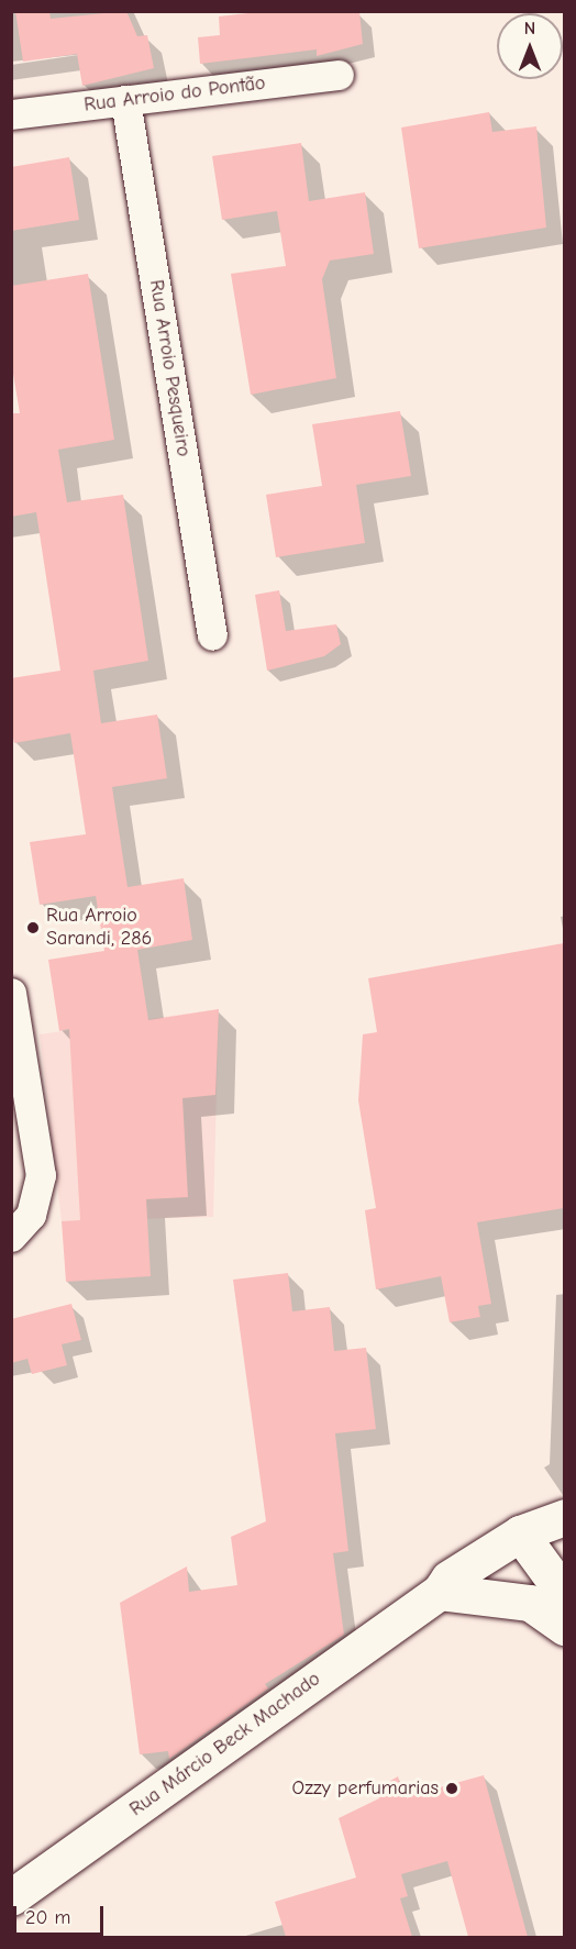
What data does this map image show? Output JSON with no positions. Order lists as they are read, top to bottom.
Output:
{
  "streets": {
    "main road": ["Rua Márcio Beck Machado"],
    "street": ["Rua Arroio do Pontão", "Rua Arroio Pesqueiro"]
  },
  "crossings": [
    ["Rua Arroio do Pontão", "Rua Arroio Pesqueiro"]
  ],
  "places": ["Rua Arroio Sarandi, 286", "Ozzy perfumarias"],
  "scale_bar": "20 m",
  "north": "top"
}
